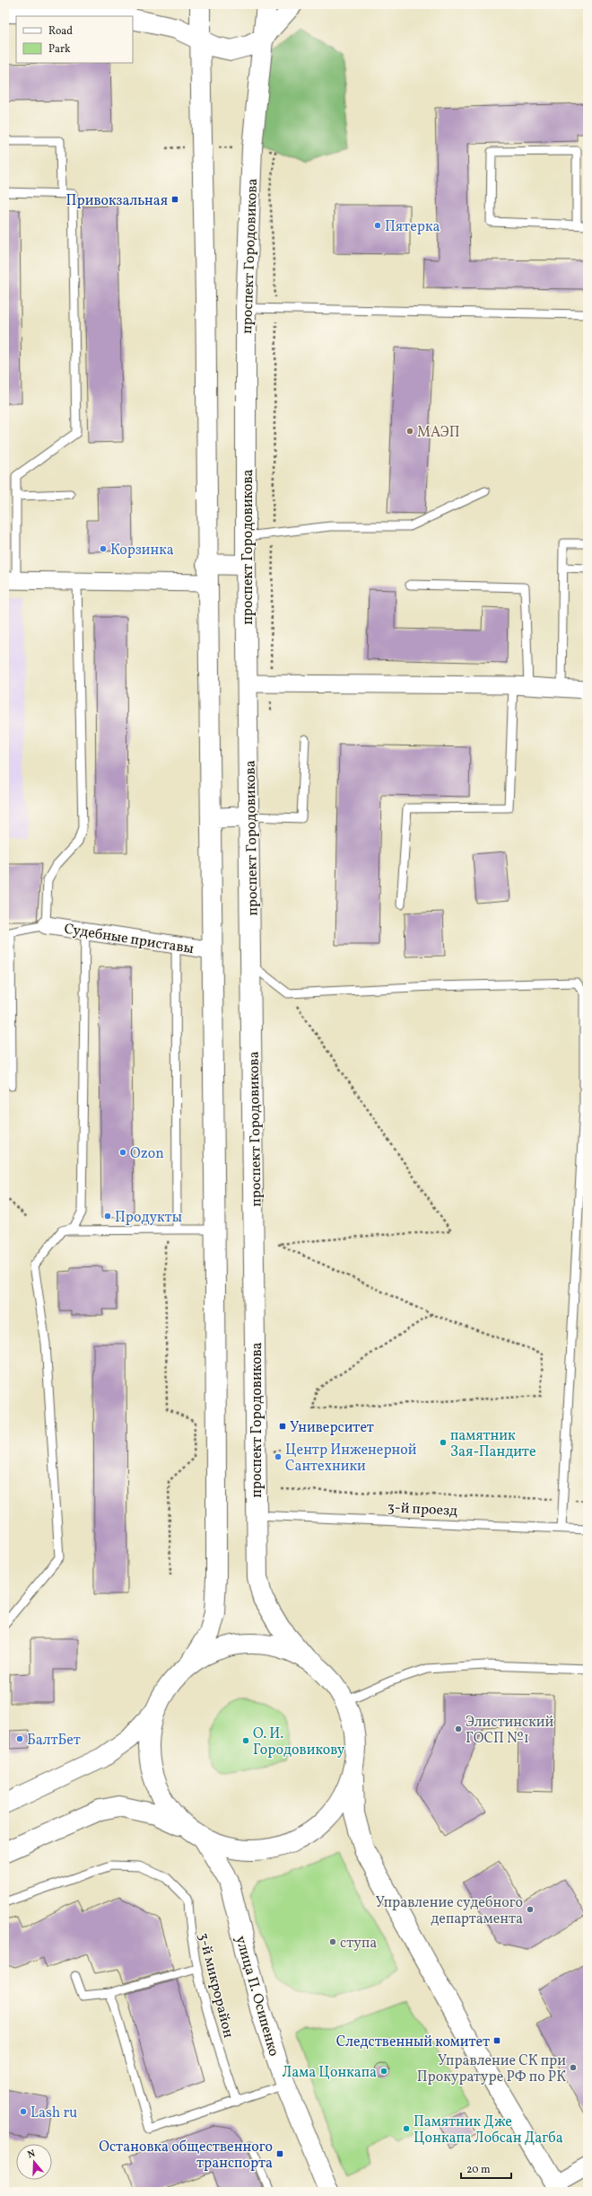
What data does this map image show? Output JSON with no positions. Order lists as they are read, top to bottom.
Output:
{
  "streets": {
    "street": ["проспект Городовикова", "Судебные приставы", "улица П. Осипенко"],
    "lane": ["3-й проезд", "3-й микрорайон"]
  },
  "crossings": [
    ["проспект Городовикова", "3-й проезд"]
  ],
  "places": {
    "transit": [
      "Привокзальная",
      "Университет",
      "Следственный комитет",
      "Остановка общественного транспорта"
    ],
    "other": [
      "Пятерка",
      "МАЭП",
      "Корзинка",
      "Ozon",
      "Продукты",
      "памятник Зая-Пандите",
      "Центр Инженерной Сантехники",
      "Элистинский ГОСП №1",
      "БалтБет",
      "О. И. Городовикову",
      "Управление судебного департамента",
      "ступа",
      "Управление СК при Прокуратуре РФ по РК",
      "Лама Цонкапа",
      "Lash ru",
      "Памятник Дже Цонкапа Лобсан Дагба"
    ]
  },
  "legend": ["Road", "Park"],
  "scale_bar": "20 m",
  "north": "top"
}
